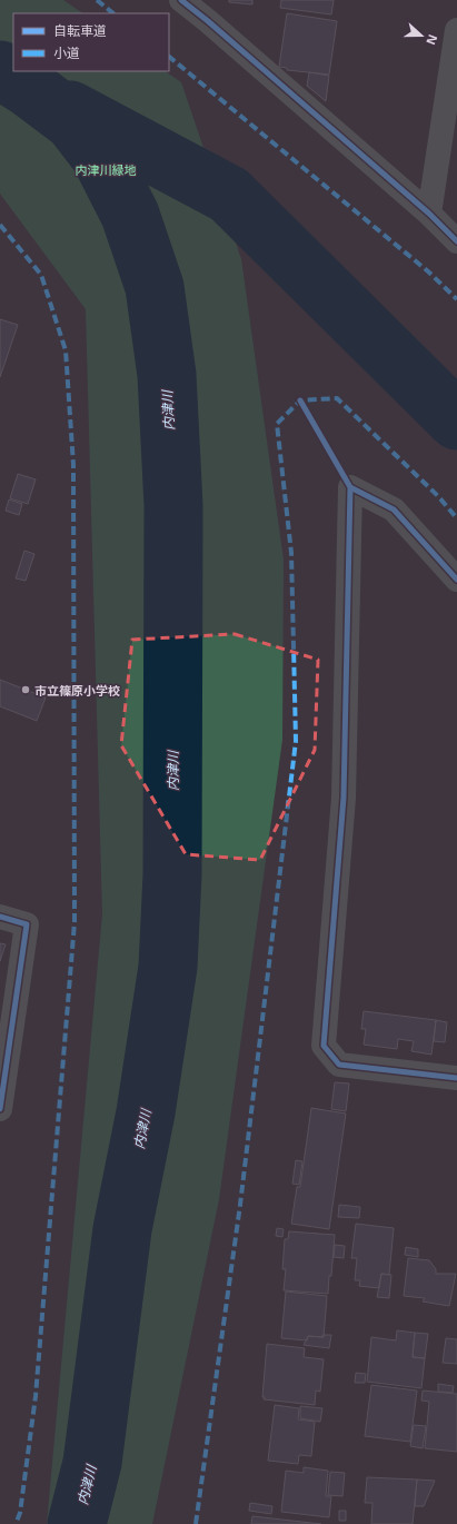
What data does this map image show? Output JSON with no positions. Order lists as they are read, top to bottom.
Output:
{
  "water": ["内津川"],
  "parks": ["内津川緑地"],
  "places": ["市立篠原小学校"],
  "legend": ["自転車道", "小道"],
  "north": "right"
}
